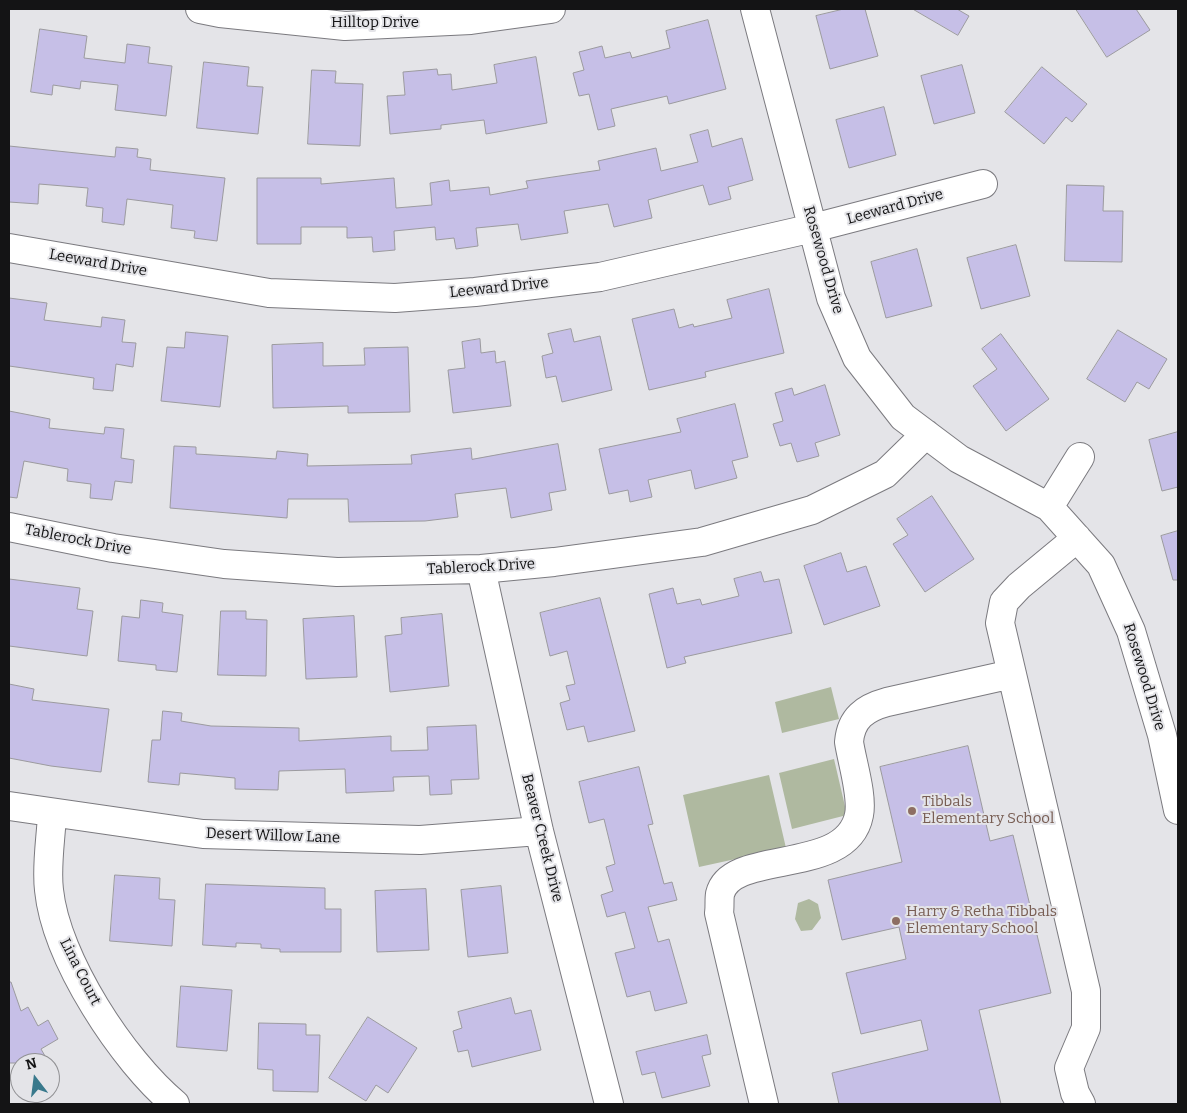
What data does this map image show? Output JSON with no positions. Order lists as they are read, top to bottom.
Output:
{
  "streets": {
    "street": [
      "Hilltop Drive",
      "Leeward Drive",
      "Rosewood Drive",
      "Tablerock Drive",
      "Desert Willow Lane",
      "Beaver Creek Drive",
      "Lina Court"
    ]
  },
  "crossings": [
    ["Leeward Drive", "Rosewood Drive"],
    ["Rosewood Drive", "Tablerock Drive"],
    ["Tablerock Drive", "Beaver Creek Drive"],
    ["Desert Willow Lane", "Beaver Creek Drive"],
    ["Desert Willow Lane", "Lina Court"]
  ],
  "places": ["Tibbals Elementary School", "Harry & Retha Tibbals Elementary School"],
  "north": "top"
}
